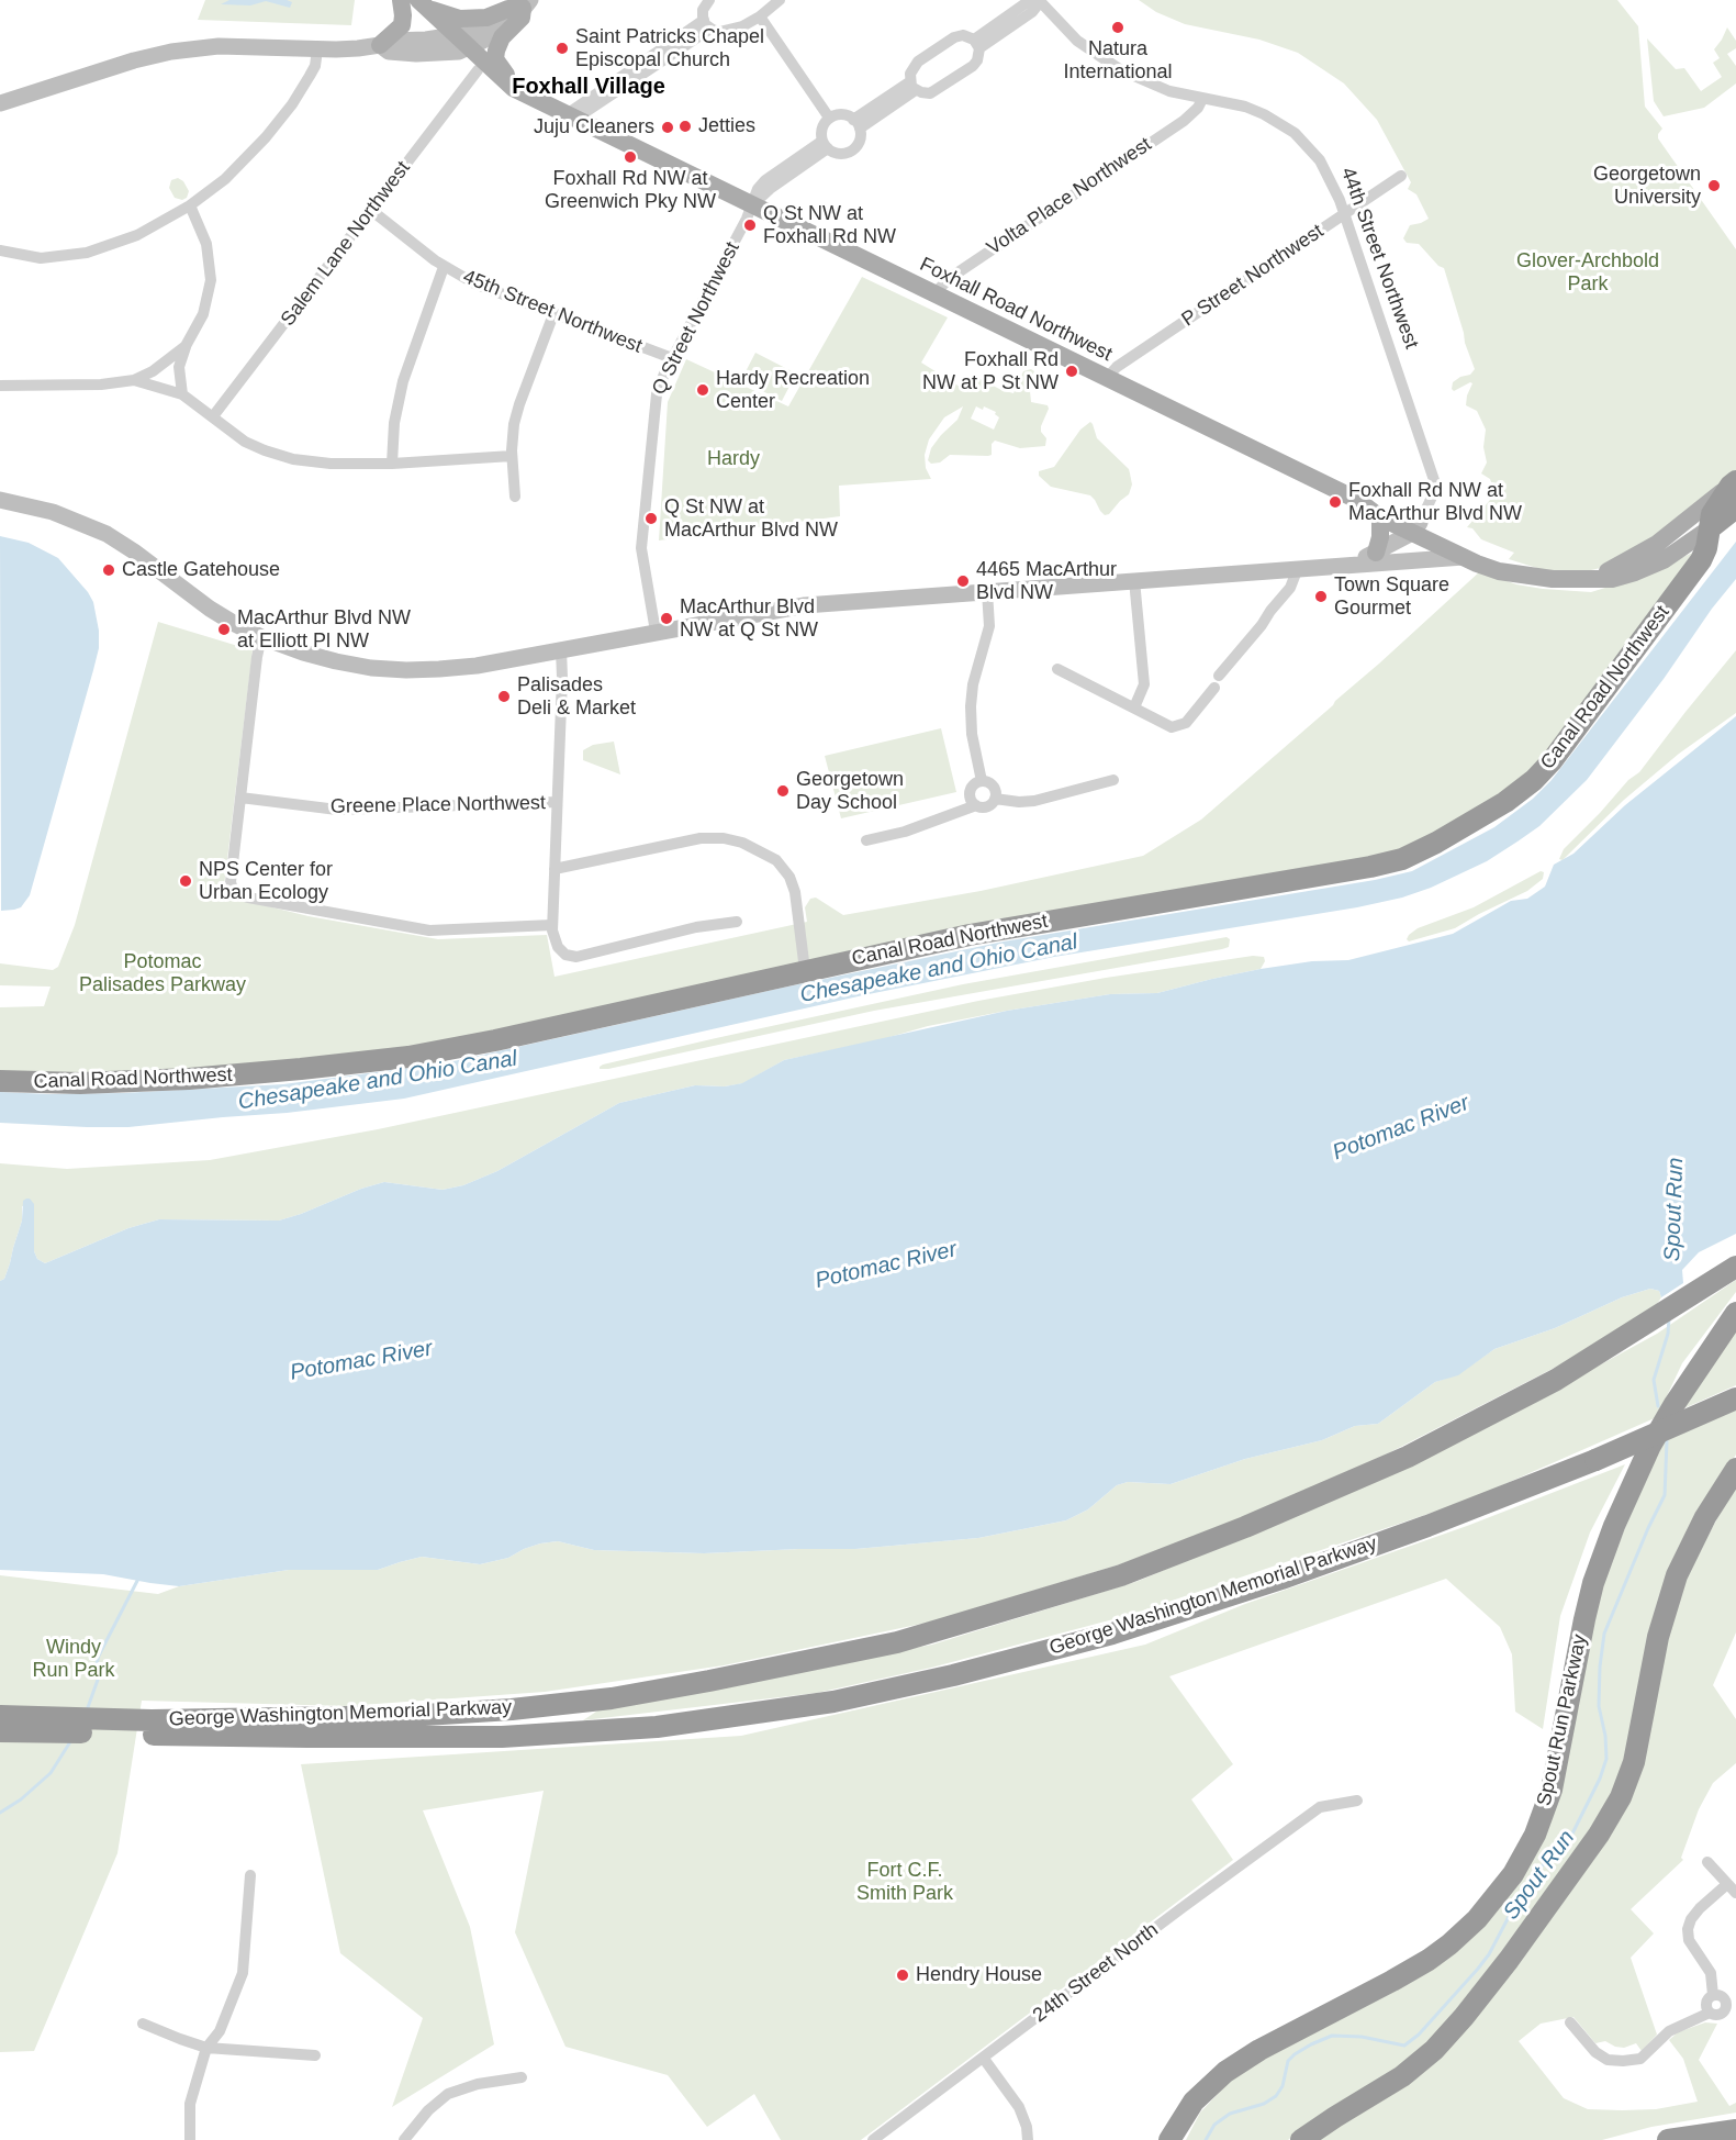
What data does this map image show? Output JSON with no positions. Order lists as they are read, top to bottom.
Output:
{
  "streets": {
    "highway": ["Canal Road Northwest", "George Washington Memorial Parkway", "Spout Run Parkway"],
    "main road": ["Foxhall Road Northwest"],
    "street": [
      "Volta Place Northwest",
      "Salem Lane Northwest",
      "44th Street Northwest",
      "P Street Northwest",
      "45th Street Northwest",
      "Q Street Northwest",
      "Greene Place Northwest",
      "24th Street North"
    ]
  },
  "crossings": [
    ["Volta Place Northwest", "44th Street Northwest"],
    ["Volta Place Northwest", "Foxhall Road Northwest"],
    ["Salem Lane Northwest", "Foxhall Road Northwest"],
    ["Salem Lane Northwest", "45th Street Northwest"],
    ["44th Street Northwest", "P Street Northwest"],
    ["44th Street Northwest", "Foxhall Road Northwest"],
    ["44th Street Northwest", "Q Street Northwest"],
    ["P Street Northwest", "Foxhall Road Northwest"],
    ["Foxhall Road Northwest", "Q Street Northwest"],
    ["Foxhall Road Northwest", "Canal Road Northwest"],
    ["45th Street Northwest", "Q Street Northwest"]
  ],
  "districts": ["Foxhall Village"],
  "water": ["Chesapeake and Ohio Canal", "Potomac River", "Spout Run"],
  "parks": [
    "Glover-Archbold Park",
    "Hardy",
    "Potomac Palisades Parkway",
    "Windy Run Park",
    "Fort C.F. Smith Park"
  ],
  "places": [
    "Natura International",
    "Saint Patricks Chapel Episcopal Church",
    "Jetties",
    "Juju Cleaners",
    "Foxhall Rd NW at Greenwich Pky NW",
    "Georgetown University",
    "Q St NW at Foxhall Rd NW",
    "Foxhall Rd NW at P St NW",
    "Hardy Recreation Center",
    "Foxhall Rd NW at MacArthur Blvd NW",
    "Q St NW at MacArthur Blvd NW",
    "Castle Gatehouse",
    "4465 MacArthur Blvd NW",
    "Town Square Gourmet",
    "MacArthur Blvd NW at Q St NW",
    "MacArthur Blvd NW at Elliott Pl NW",
    "Palisades Deli & Market",
    "Georgetown Day School",
    "NPS Center for Urban Ecology",
    "Hendry House"
  ]
}
